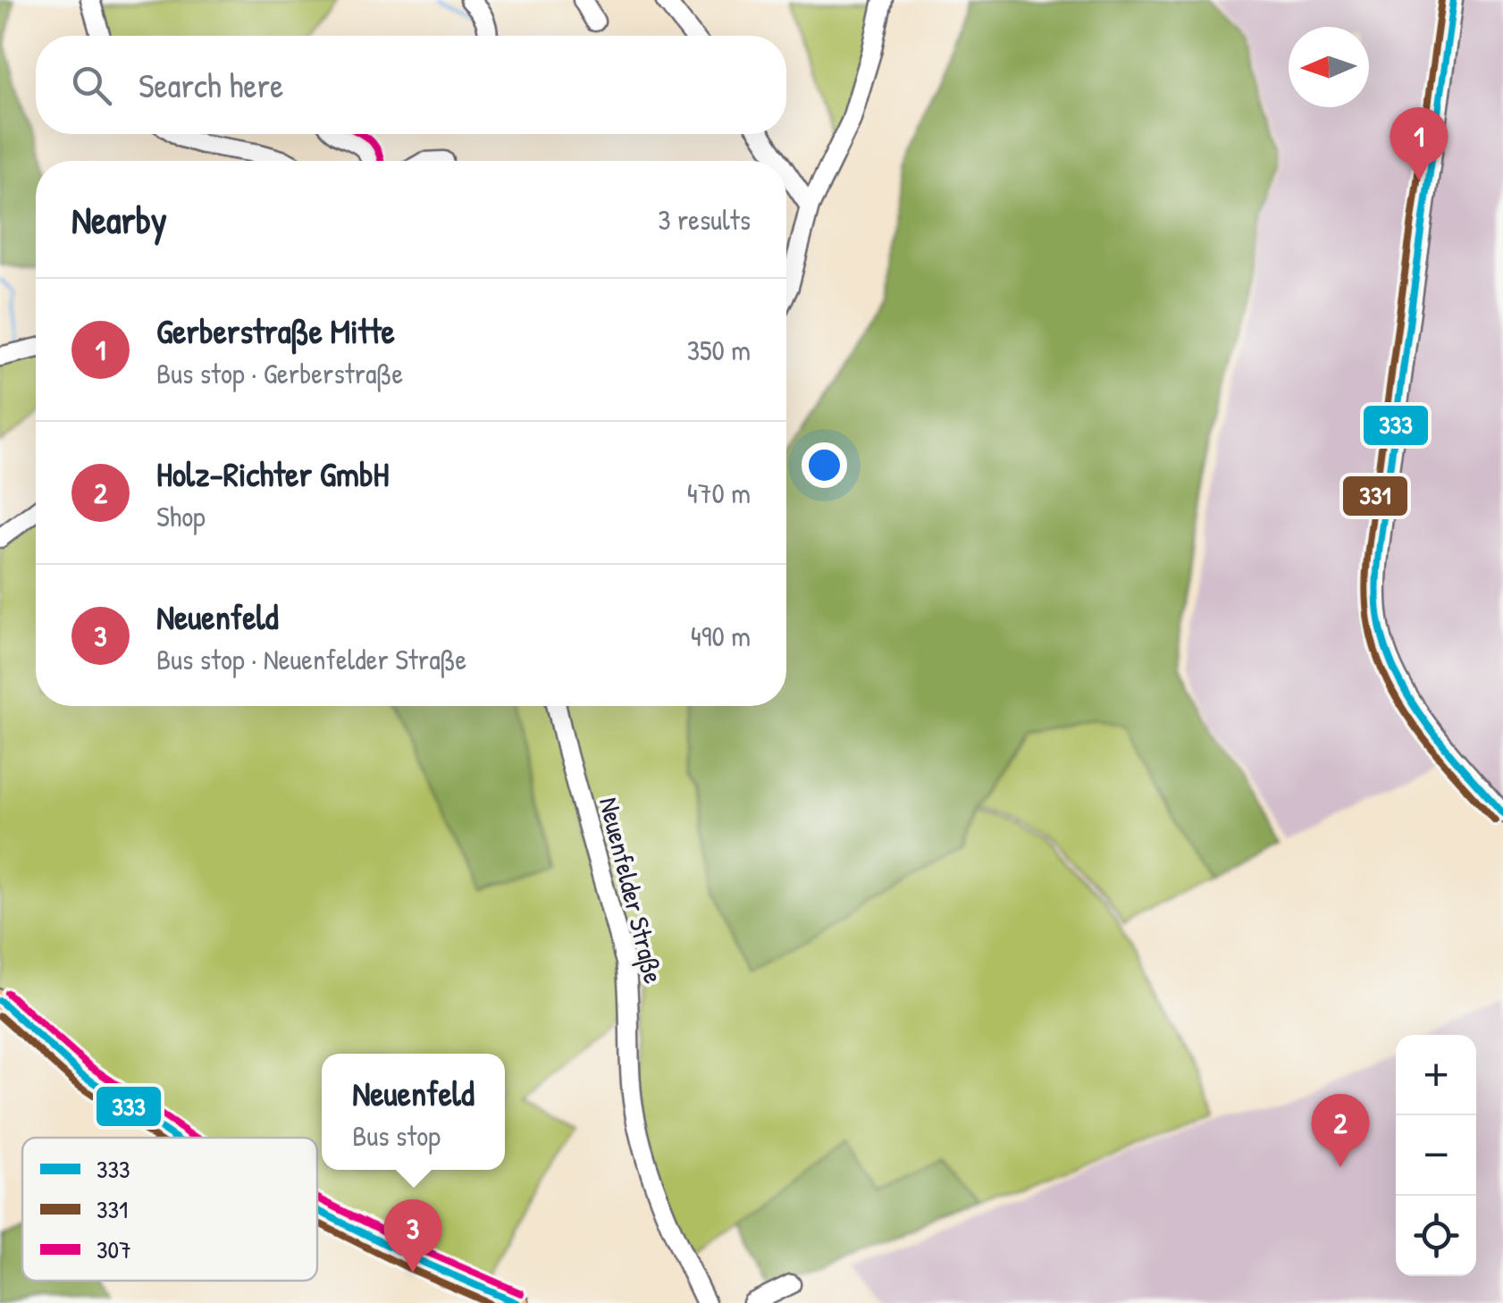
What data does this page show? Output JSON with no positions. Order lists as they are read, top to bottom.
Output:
{
  "streets": {
    "street": ["Neuenfelder Straße"]
  },
  "lines": ["transit line 333", "transit line 331", "transit line 307"],
  "legend": ["333", "331", "307"],
  "north": "left",
  "page": {
    "search": "Search here",
    "pins": ["1", "2", "3"],
    "heading": ["Nearby", "3 results"],
    "list": [
      {
        "mark": "1",
        "name": "Gerberstraße Mitte",
        "note": "Bus stop · Gerberstraße",
        "value": "350 m"
      },
      {
        "mark": "2",
        "name": "Holz-Richter GmbH",
        "note": "Shop",
        "value": "470 m"
      },
      {
        "mark": "3",
        "name": "Neuenfeld",
        "note": "Bus stop · Neuenfelder Straße",
        "value": "490 m"
      }
    ],
    "map_buttons": ["+", "−"],
    "popup": ["Neuenfeld", "Bus stop"]
  }
}
